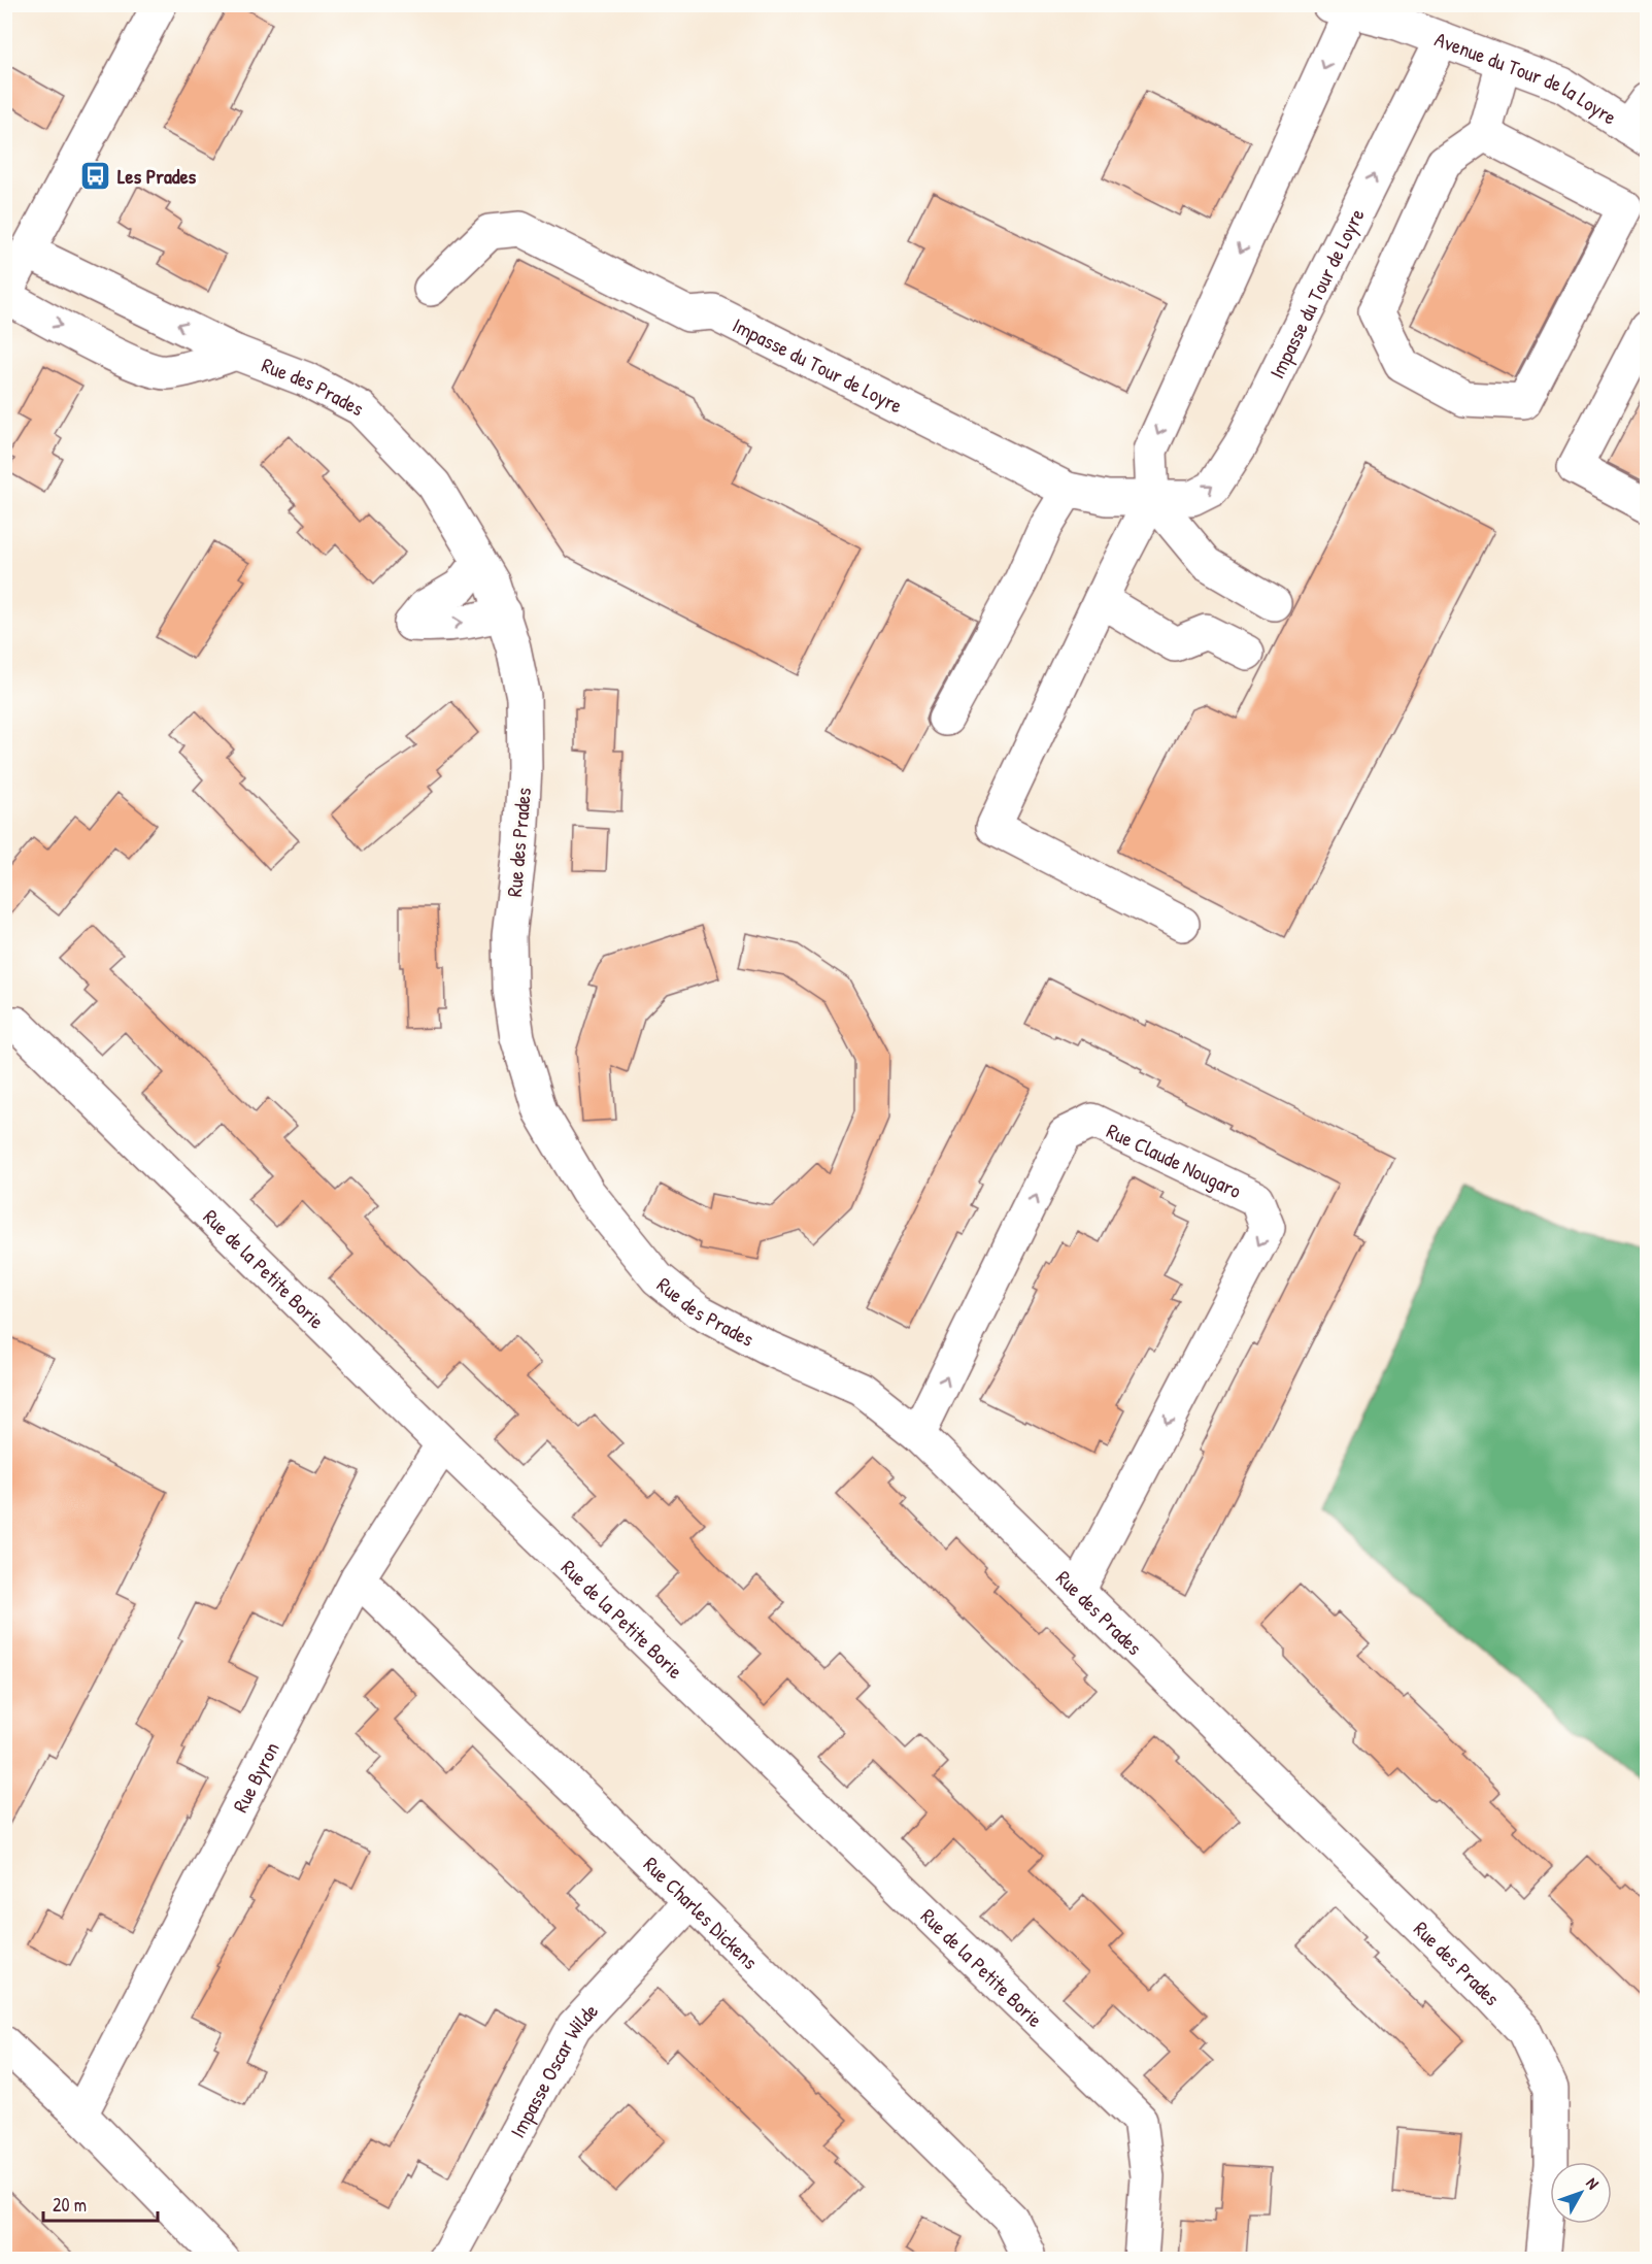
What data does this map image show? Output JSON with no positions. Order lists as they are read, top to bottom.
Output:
{
  "streets": {
    "street": [
      "Avenue du Tour de la Loyre",
      "Impasse du Tour de Loyre",
      "Rue des Prades",
      "Rue Claude Nougaro",
      "Rue de la Petite Borie",
      "Rue Byron",
      "Rue Charles Dickens",
      "Impasse Oscar Wilde"
    ]
  },
  "crossings": [
    ["Avenue du Tour de la Loyre", "Impasse du Tour de Loyre"],
    ["Rue des Prades", "Rue Claude Nougaro"],
    ["Rue de la Petite Borie", "Rue Byron"],
    ["Rue Byron", "Rue Charles Dickens"],
    ["Rue Charles Dickens", "Impasse Oscar Wilde"]
  ],
  "places": {
    "bus stop": ["Les Prades"]
  },
  "scale_bar": "20 m",
  "north": "top right"
}
